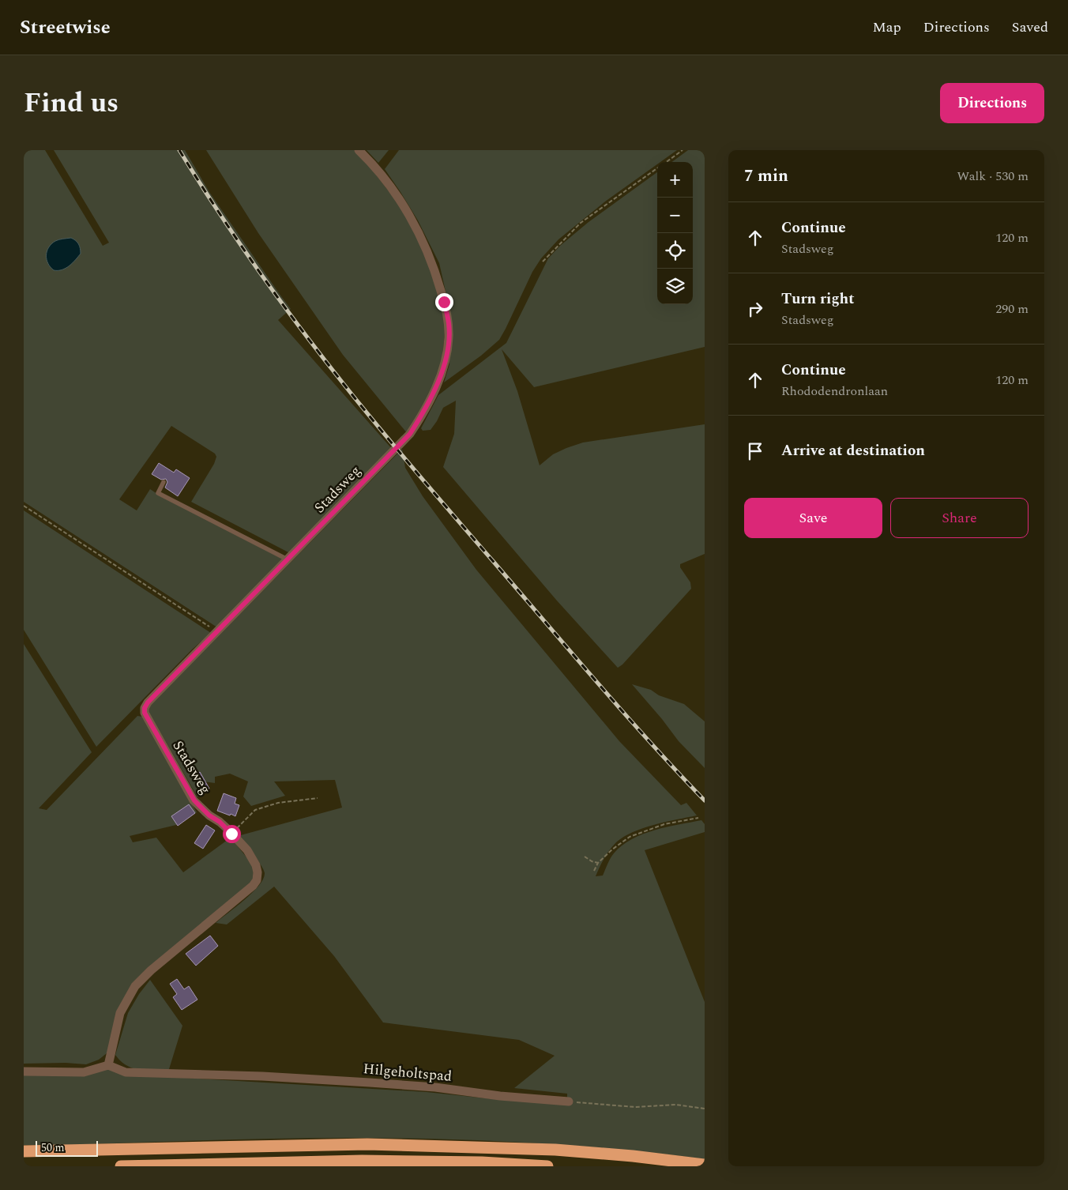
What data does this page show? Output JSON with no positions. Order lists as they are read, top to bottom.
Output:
{
  "streets": {
    "street": ["Stadsweg", "Hilgeholtspad"]
  },
  "crossings": [
    ["Stadsweg", "Hilgeholtspad"]
  ],
  "scale_bar": "50 m",
  "page": {
    "header": "Streetwise",
    "nav": ["Map", "Directions", "Saved"],
    "title": "Find us",
    "buttons": [
      "Directions",
      ["Save", "Share"]
    ],
    "heading": ["7 min", "Walk · 530 m"],
    "map_buttons": ["+", "−"],
    "list": [
      ["Continue", "Stadsweg", "120 m"],
      ["Turn right", "Stadsweg", "290 m"],
      ["Continue", "Rhododendronlaan", "120 m"],
      "Arrive at destination"
    ],
    "scale": "50 m"
  }
}
